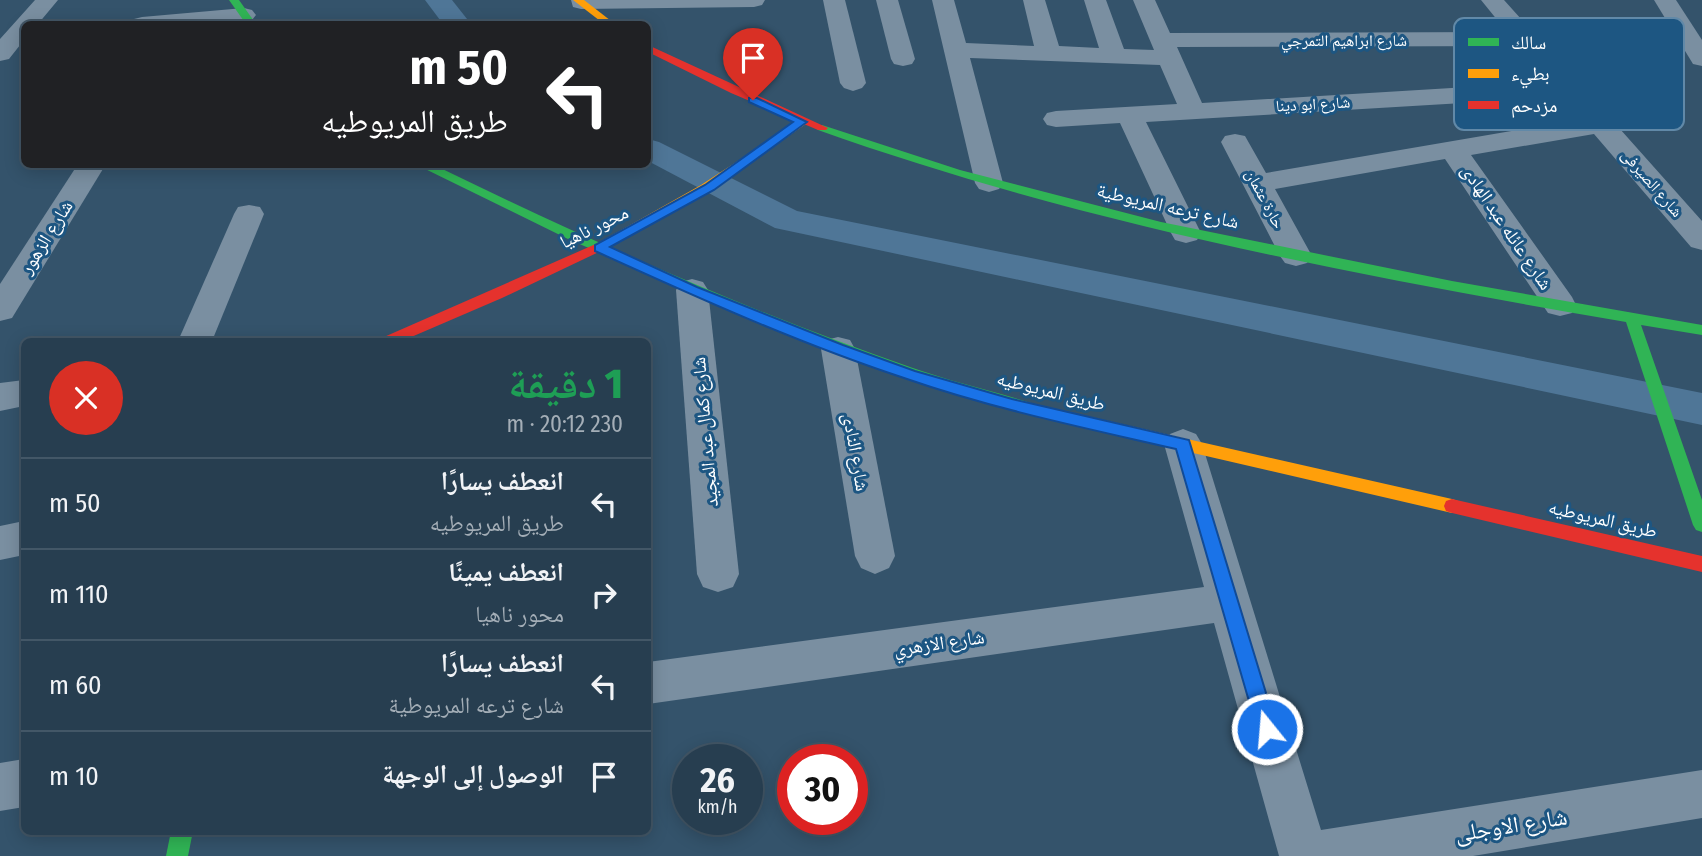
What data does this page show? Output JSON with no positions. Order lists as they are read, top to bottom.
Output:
{
  "streets": {
    "main road": ["شارع ترعه المريوطية", "محور ناهيا", "طريق المريوطيه"],
    "street": [
      "شارع ابراهيم التمرجي",
      "شارع ابو دينا",
      "شارع الصيرفى",
      "حارة عثمان",
      "شارع عائله عبد الهادى",
      "شارع الزهور",
      "شارع كمال عبد المجيد",
      "شارع النادى",
      "شارع الازهري",
      "شارع الاوجلى"
    ]
  },
  "crossings": [
    ["حارة عثمان", "شارع ترعه المريوطية"],
    ["شارع ترعه المريوطية", "محور ناهيا"],
    ["شارع ترعه المريوطية", "شارع عائله عبد الهادى"],
    ["محور ناهيا", "طريق المريوطيه"],
    ["طريق المريوطيه", "شارع كمال عبد المجيد"],
    ["طريق المريوطيه", "شارع النادى"]
  ],
  "legend": ["سالك", "بطيء", "مزدحم"],
  "page": {
    "turn": ["50 m", "طريق المريوطيه"],
    "heading": ["1 دقيقة", "230 m · 20:12"],
    "list": [
      {
        "name": "انعطف يسارًا",
        "note": "طريق المريوطيه",
        "value": "50 m"
      },
      {
        "name": "انعطف يمينًا",
        "note": "محور ناهيا",
        "value": "110 m"
      },
      {
        "name": "انعطف يسارًا",
        "note": "شارع ترعه المريوطية",
        "value": "60 m"
      },
      {
        "name": "الوصول إلى الوجهة",
        "value": "10 m"
      }
    ],
    "speed": "26 km/h",
    "limit": "30"
  }
}
